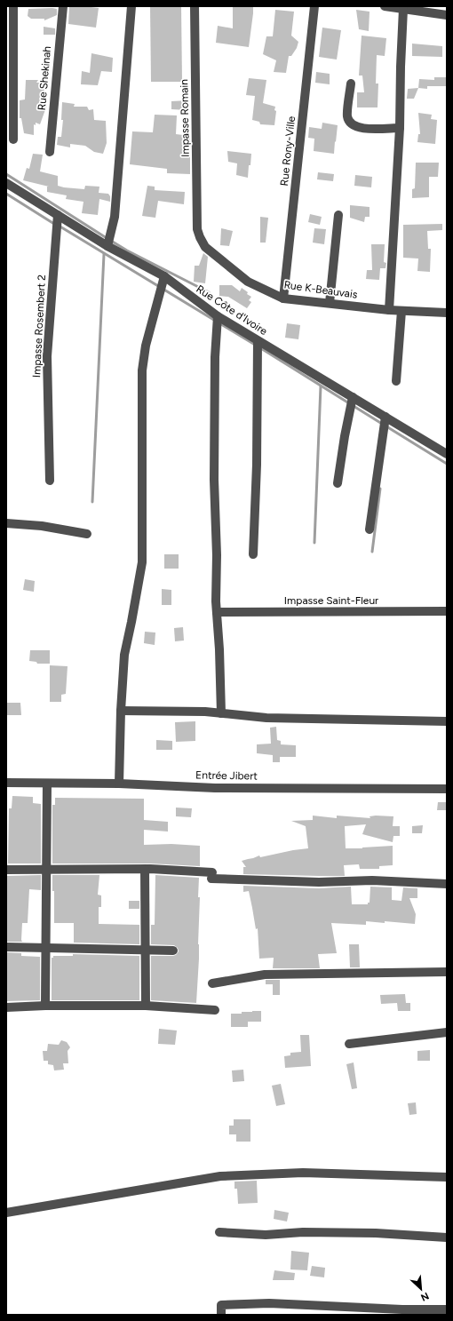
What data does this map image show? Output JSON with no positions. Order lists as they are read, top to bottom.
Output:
{
  "streets": {
    "street": [
      "Rue Shekinah",
      "Impasse Romain",
      "Rue Rony-Ville",
      "Rue K-Beauvais",
      "Rue Côte d'Ivoire",
      "Impasse Rosembert 2",
      "Impasse Saint-Fleur",
      "Entrée Jibert"
    ]
  },
  "crossings": [
    ["Impasse Romain", "Rue K-Beauvais"],
    ["Rue Rony-Ville", "Rue K-Beauvais"],
    ["Rue Côte d'Ivoire", "Impasse Rosembert 2"]
  ],
  "north": "bottom right"
}
